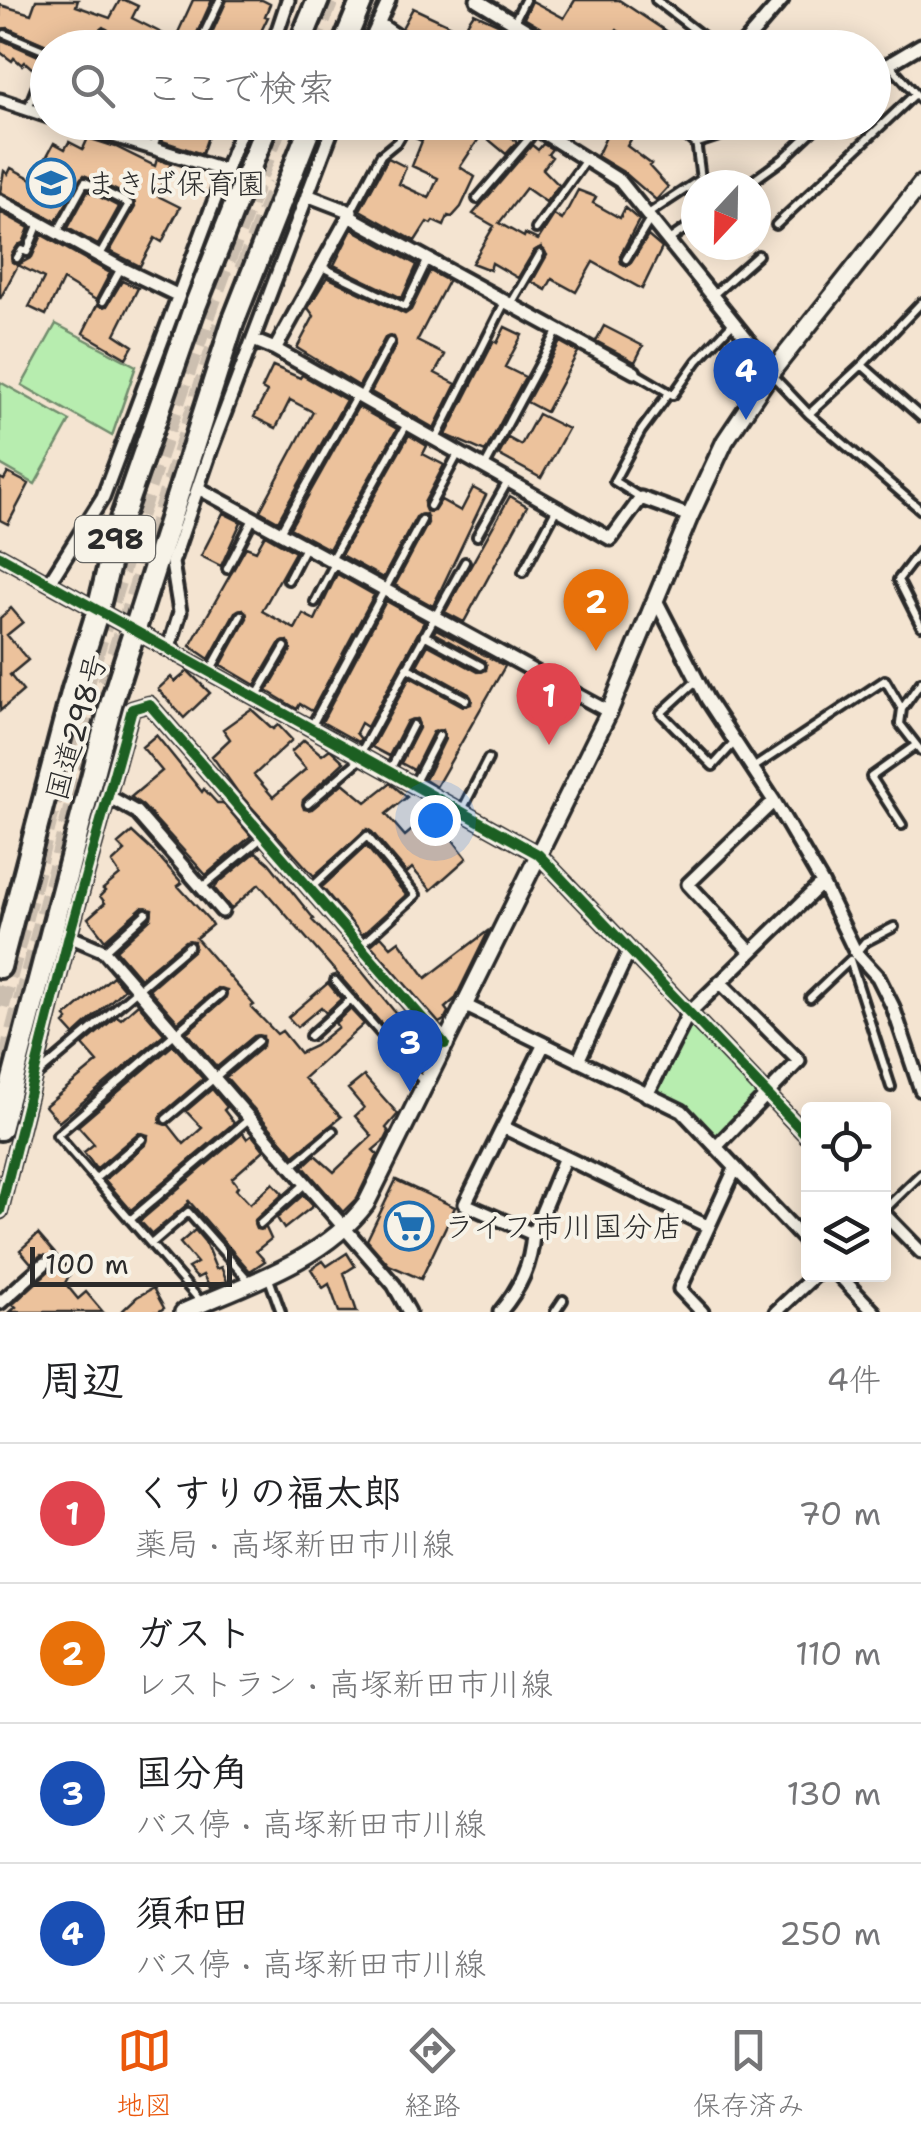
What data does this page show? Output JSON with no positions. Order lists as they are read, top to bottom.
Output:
{
  "streets": {
    "highway": ["298", "国道298号"]
  },
  "places": {
    "school or university": ["まきば保育園"],
    "supermarket": ["ライフ市川国分店"]
  },
  "scale_bar": "100 m",
  "north": "bottom",
  "page": {
    "search": "ここで検索",
    "pins": [
      "4",
      "2",
      "1",
      "3"
    ],
    "scale": "100 m",
    "heading": ["周辺", "4件"],
    "list": [
      {
        "mark": "1",
        "name": "くすりの福太郎",
        "note": "薬局 · 高塚新田市川線",
        "value": "70 m"
      },
      {
        "mark": "2",
        "name": "ガスト",
        "note": "レストラン · 高塚新田市川線",
        "value": "110 m"
      },
      {
        "mark": "3",
        "name": "国分角",
        "note": "バス停 · 高塚新田市川線",
        "value": "130 m"
      },
      {
        "mark": "4",
        "name": "須和田",
        "note": "バス停 · 高塚新田市川線",
        "value": "250 m"
      }
    ],
    "nav": ["地図", "経路", "保存済み"]
  }
}
